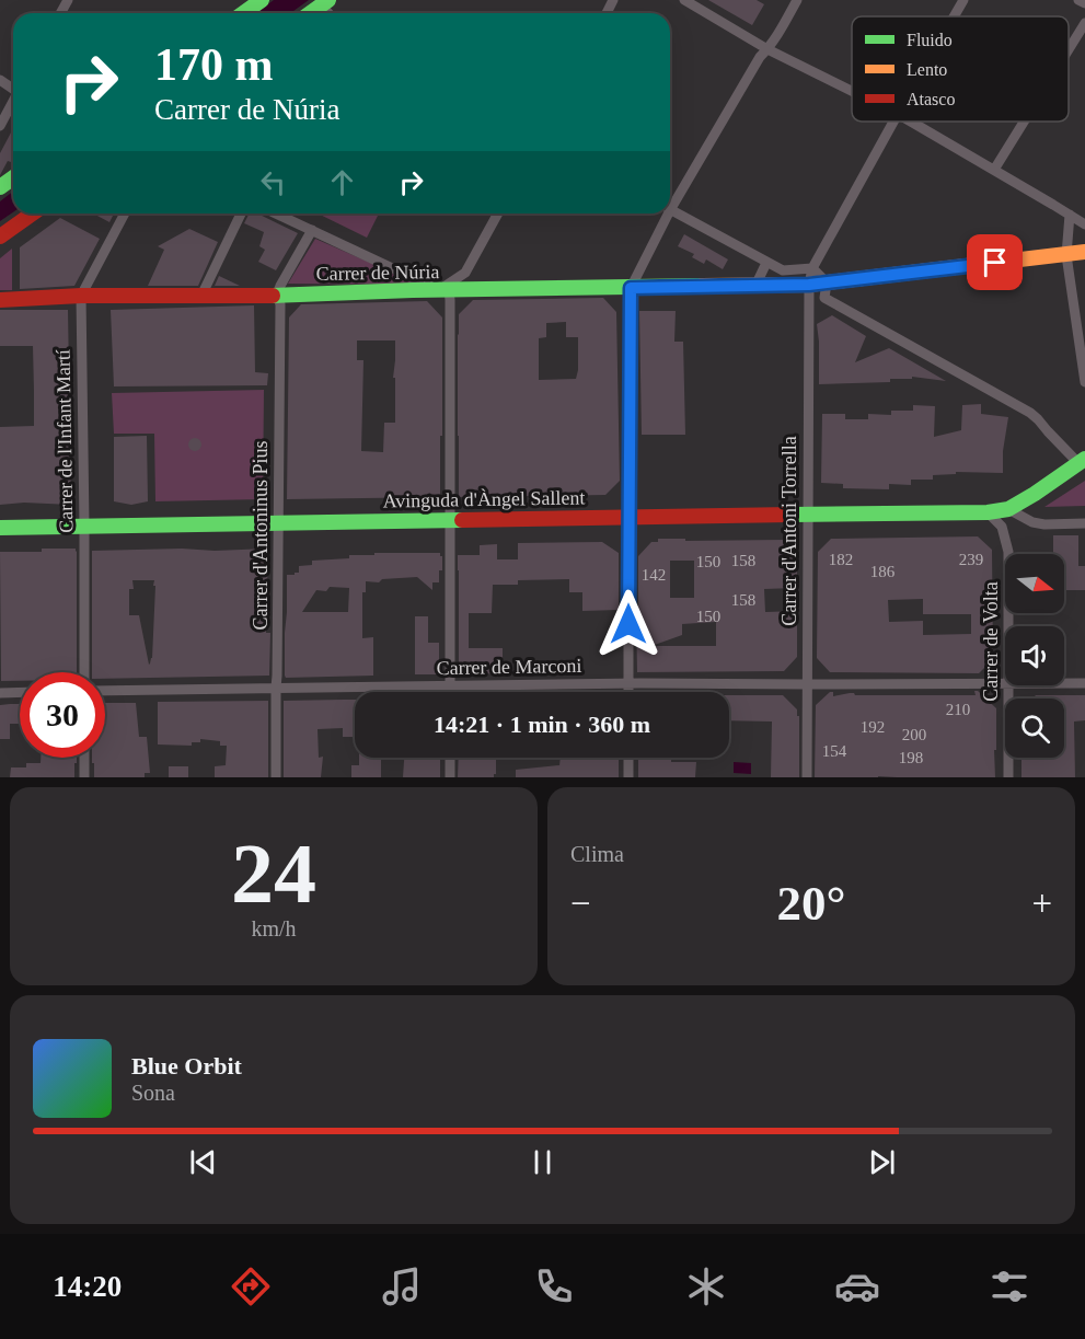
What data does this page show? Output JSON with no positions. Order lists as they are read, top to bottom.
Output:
{
  "streets": {
    "street": [
      "Carrer de Núria",
      "Carrer de l'Infant Martí",
      "Avinguda d'Àngel Sallent",
      "Carrer d'Antoni Torrella",
      "Carrer d'Antoninus Pius",
      "Carrer de Volta",
      "Carrer de Marconi"
    ]
  },
  "crossings": [
    ["Carrer de Núria", "Carrer de l'Infant Martí"],
    ["Carrer de Núria", "Carrer d'Antoni Torrella"],
    ["Carrer de Núria", "Carrer d'Antoninus Pius"],
    ["Carrer de l'Infant Martí", "Avinguda d'Àngel Sallent"],
    ["Avinguda d'Àngel Sallent", "Carrer d'Antoni Torrella"],
    ["Avinguda d'Àngel Sallent", "Carrer d'Antoninus Pius"],
    ["Avinguda d'Àngel Sallent", "Carrer de Volta"],
    ["Carrer d'Antoni Torrella", "Carrer de Marconi"],
    ["Carrer d'Antoninus Pius", "Carrer de Marconi"]
  ],
  "house_numbers": [
    "182",
    "239",
    "158",
    "150",
    "186",
    "142",
    "158",
    "150",
    "210",
    "192",
    "200",
    "154",
    "198"
  ],
  "legend": ["Fluido", "Lento", "Atasco"],
  "north": "right",
  "page": {
    "turn": ["170 m", "Carrer de Núria"],
    "limit": "30",
    "trip": "14:21 · 1 min · 360 m",
    "tile": [
      ["24", "km/h"],
      "Clima"
    ],
    "heat": ["−", "20°", "+"],
    "song": ["Blue Orbit", "Sona"],
    "tabs": "14:20"
  }
}
